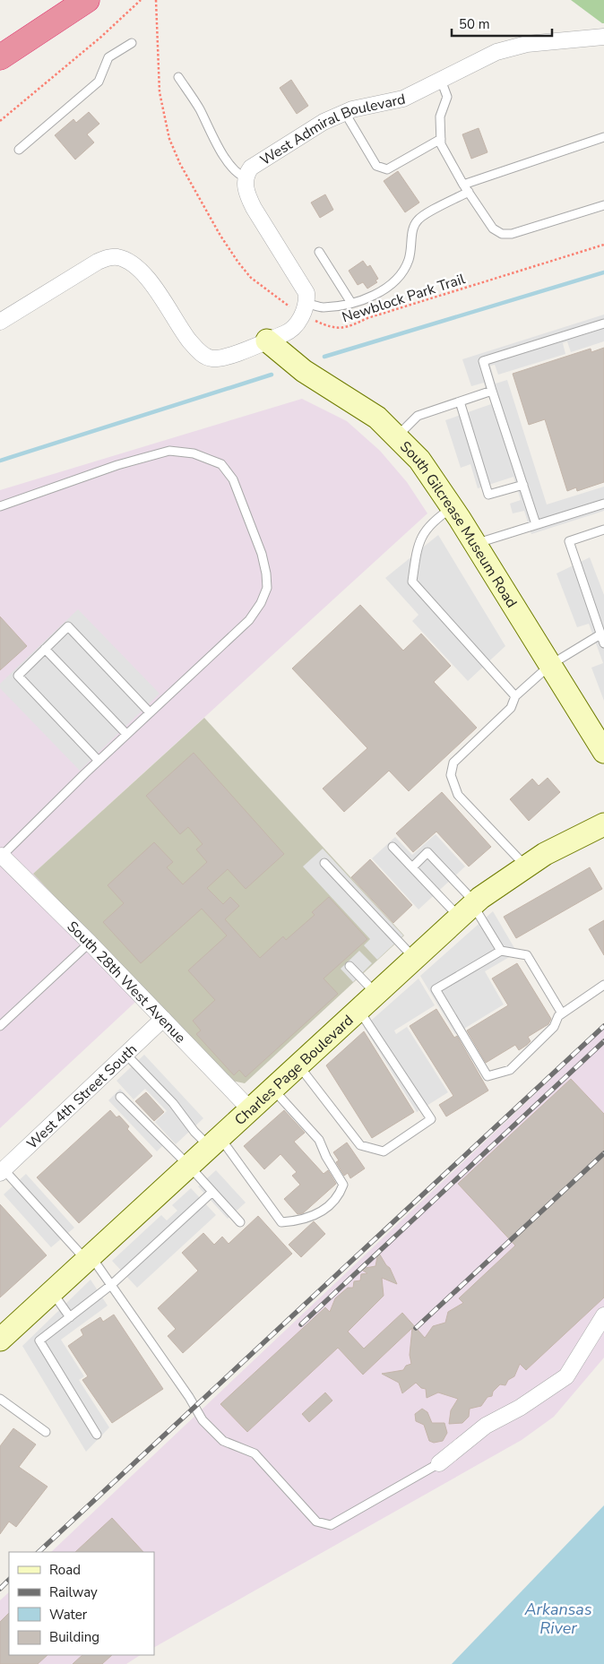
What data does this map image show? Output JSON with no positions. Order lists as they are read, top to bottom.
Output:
{
  "streets": {
    "main road": ["South Gilcrease Museum Road", "Charles Page Boulevard"],
    "street": ["West Admiral Boulevard", "South 28th West Avenue", "West 4th Street South"],
    "path": ["Newblock Park Trail"]
  },
  "crossings": [
    ["West Admiral Boulevard", "Newblock Park Trail"],
    ["South 28th West Avenue", "Charles Page Boulevard"],
    ["South 28th West Avenue", "West 4th Street South"]
  ],
  "water": ["Arkansas River"],
  "legend": [
    "Road",
    "Railway",
    "Water",
    "Building"
  ],
  "scale_bar": "50 m"
}
